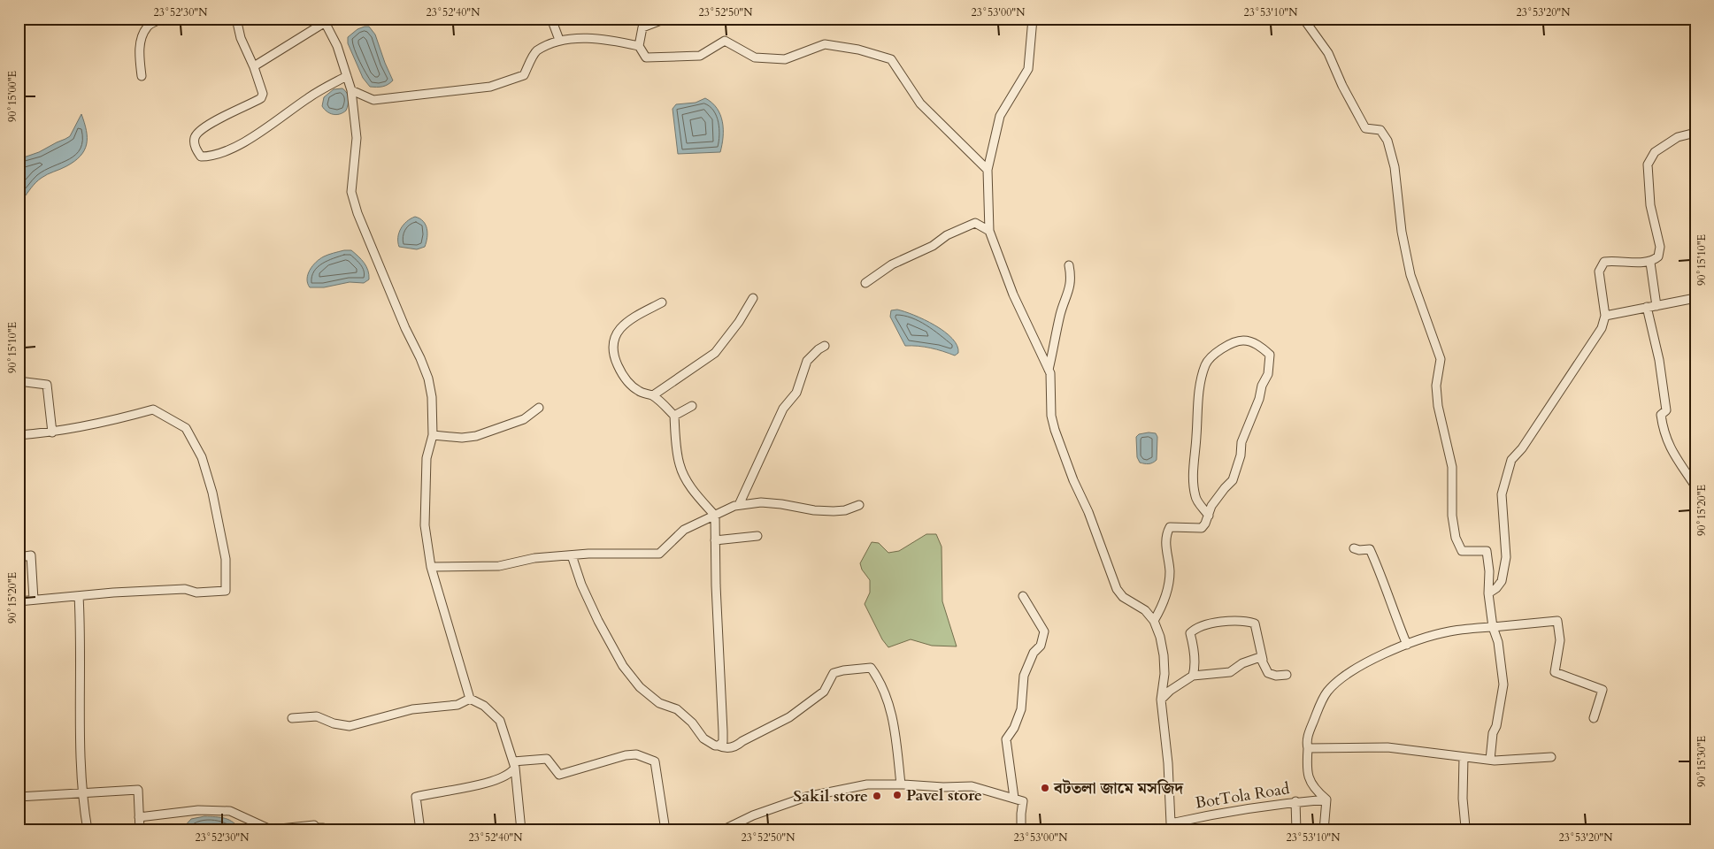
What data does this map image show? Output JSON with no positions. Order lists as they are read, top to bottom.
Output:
{
  "streets": {
    "street": ["BotTola Road"]
  },
  "places": ["বটতলা জামে মসজিদ", "Pavel store", "Sakil store"],
  "coordinates": [
    "23°52'30\"N",
    "23°52'40\"N",
    "23°52'50\"N",
    "23°53'00\"N",
    "23°53'10\"N",
    "23°53'20\"N",
    "90°15'00\"E",
    "90°15'10\"E",
    "90°15'20\"E",
    "90°15'30\"E"
  ]
}
